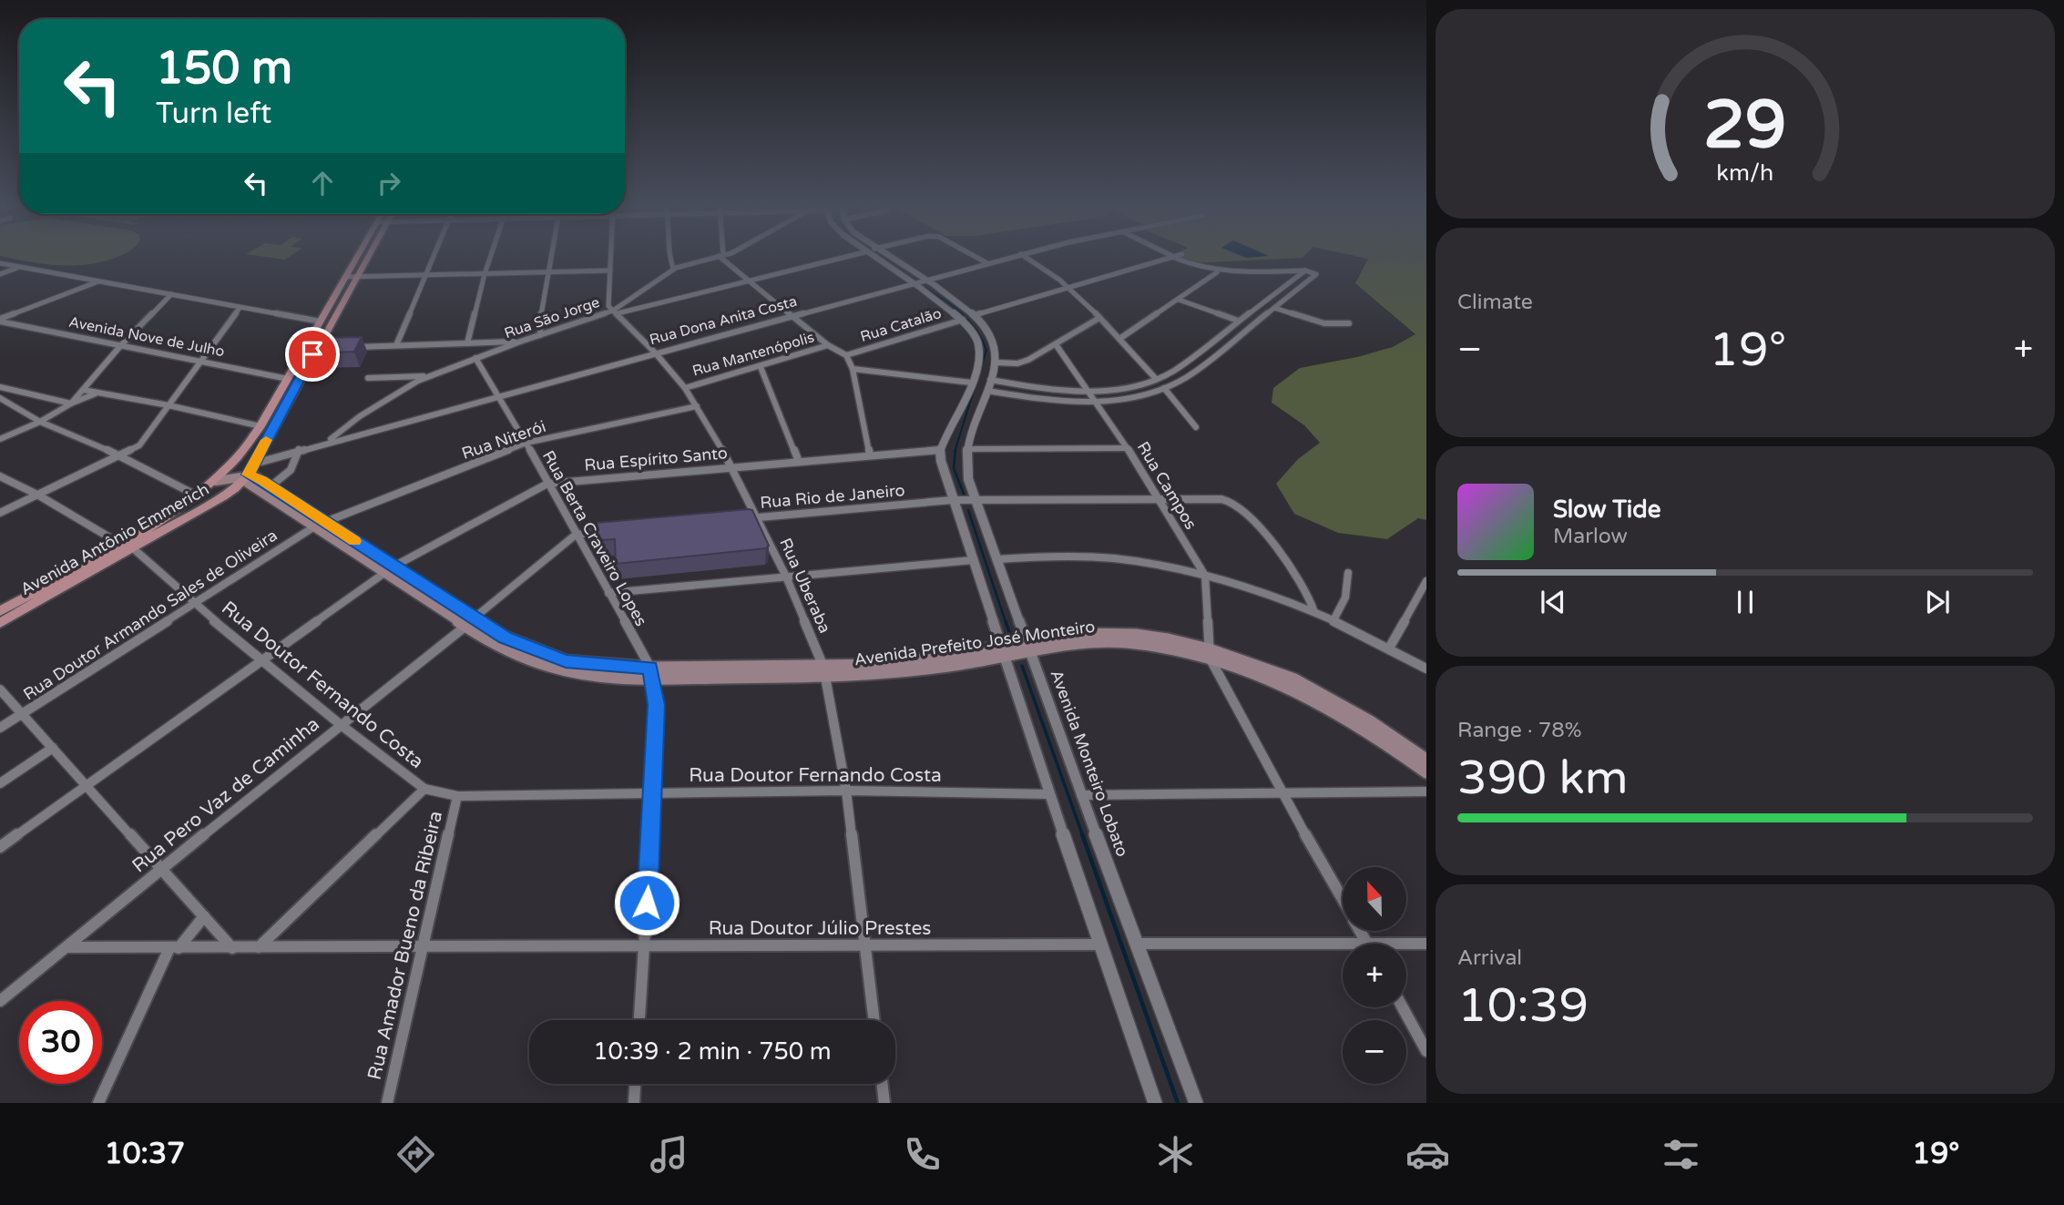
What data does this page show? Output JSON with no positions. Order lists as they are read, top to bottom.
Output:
{
  "streets": {
    "main road": ["Avenida Antônio Emmerich", "Avenida Prefeito José Monteiro"],
    "street": [
      "Rua São Jorge",
      "Rua Dona Anita Costa",
      "Rua Catalão",
      "Avenida Nove de Julho",
      "Rua Mantenópolis",
      "Rua Niterói",
      "Rua Espírito Santo",
      "Rua Campos",
      "Rua Rio de Janeiro",
      "Rua Berta Craveiro Lopes",
      "Rua Uberaba",
      "Rua Doutor Armando Sales de Oliveira",
      "Rua Doutor Fernando Costa",
      "Avenida Monteiro Lobato",
      "Rua Pero Vaz de Caminha",
      "Rua Doutor Júlio Prestes",
      "Rua Amador Bueno da Ribeira"
    ]
  },
  "crossings": [
    ["Rua São Jorge", "Rua Dona Anita Costa"],
    ["Rua São Jorge", "Rua Berta Craveiro Lopes"],
    ["Rua São Jorge", "Rua Uberaba"],
    ["Rua Dona Anita Costa", "Rua Berta Craveiro Lopes"],
    ["Rua Dona Anita Costa", "Rua Uberaba"],
    ["Avenida Nove de Julho", "Avenida Antônio Emmerich"],
    ["Rua Mantenópolis", "Rua Uberaba"],
    ["Rua Niterói", "Rua Berta Craveiro Lopes"],
    ["Rua Niterói", "Rua Uberaba"],
    ["Rua Niterói", "Rua Doutor Armando Sales de Oliveira"],
    ["Rua Niterói", "Avenida Prefeito José Monteiro"],
    ["Rua Espírito Santo", "Rua Berta Craveiro Lopes"],
    ["Rua Espírito Santo", "Rua Uberaba"],
    ["Rua Espírito Santo", "Avenida Prefeito José Monteiro"],
    ["Rua Espírito Santo", "Rua Doutor Fernando Costa"],
    ["Rua Campos", "Rua Rio de Janeiro"],
    ["Rua Campos", "Avenida Prefeito José Monteiro"],
    ["Rua Rio de Janeiro", "Rua Uberaba"],
    ["Rua Rio de Janeiro", "Avenida Monteiro Lobato"],
    ["Rua Berta Craveiro Lopes", "Avenida Prefeito José Monteiro"],
    ["Avenida Antônio Emmerich", "Avenida Prefeito José Monteiro"],
    ["Avenida Antônio Emmerich", "Rua Doutor Fernando Costa"],
    ["Rua Uberaba", "Avenida Prefeito José Monteiro"],
    ["Rua Uberaba", "Rua Doutor Fernando Costa"],
    ["Rua Uberaba", "Rua Doutor Júlio Prestes"],
    ["Rua Doutor Armando Sales de Oliveira", "Avenida Prefeito José Monteiro"],
    ["Rua Doutor Armando Sales de Oliveira", "Rua Doutor Fernando Costa"],
    ["Avenida Prefeito José Monteiro", "Avenida Monteiro Lobato"],
    ["Avenida Prefeito José Monteiro", "Rua Pero Vaz de Caminha"],
    ["Rua Doutor Fernando Costa", "Rua Pero Vaz de Caminha"],
    ["Rua Doutor Fernando Costa", "Rua Amador Bueno da Ribeira"],
    ["Rua Pero Vaz de Caminha", "Rua Doutor Júlio Prestes"],
    ["Rua Doutor Júlio Prestes", "Rua Amador Bueno da Ribeira"]
  ],
  "north": "top",
  "page": {
    "turn": ["150 m", "Turn left"],
    "tile": [
      "Climate",
      ["Range · 78%", "390 km"],
      ["Arrival", "10:39"]
    ],
    "heat": ["−", "19°", "+"],
    "song": ["Slow Tide", "Marlow"],
    "map_buttons": ["+", "−"],
    "limit": "30",
    "trip": "10:39 · 2 min · 750 m",
    "tabs": ["10:37", "19°"],
    "gauge": ["29", "km/h"]
  }
}
